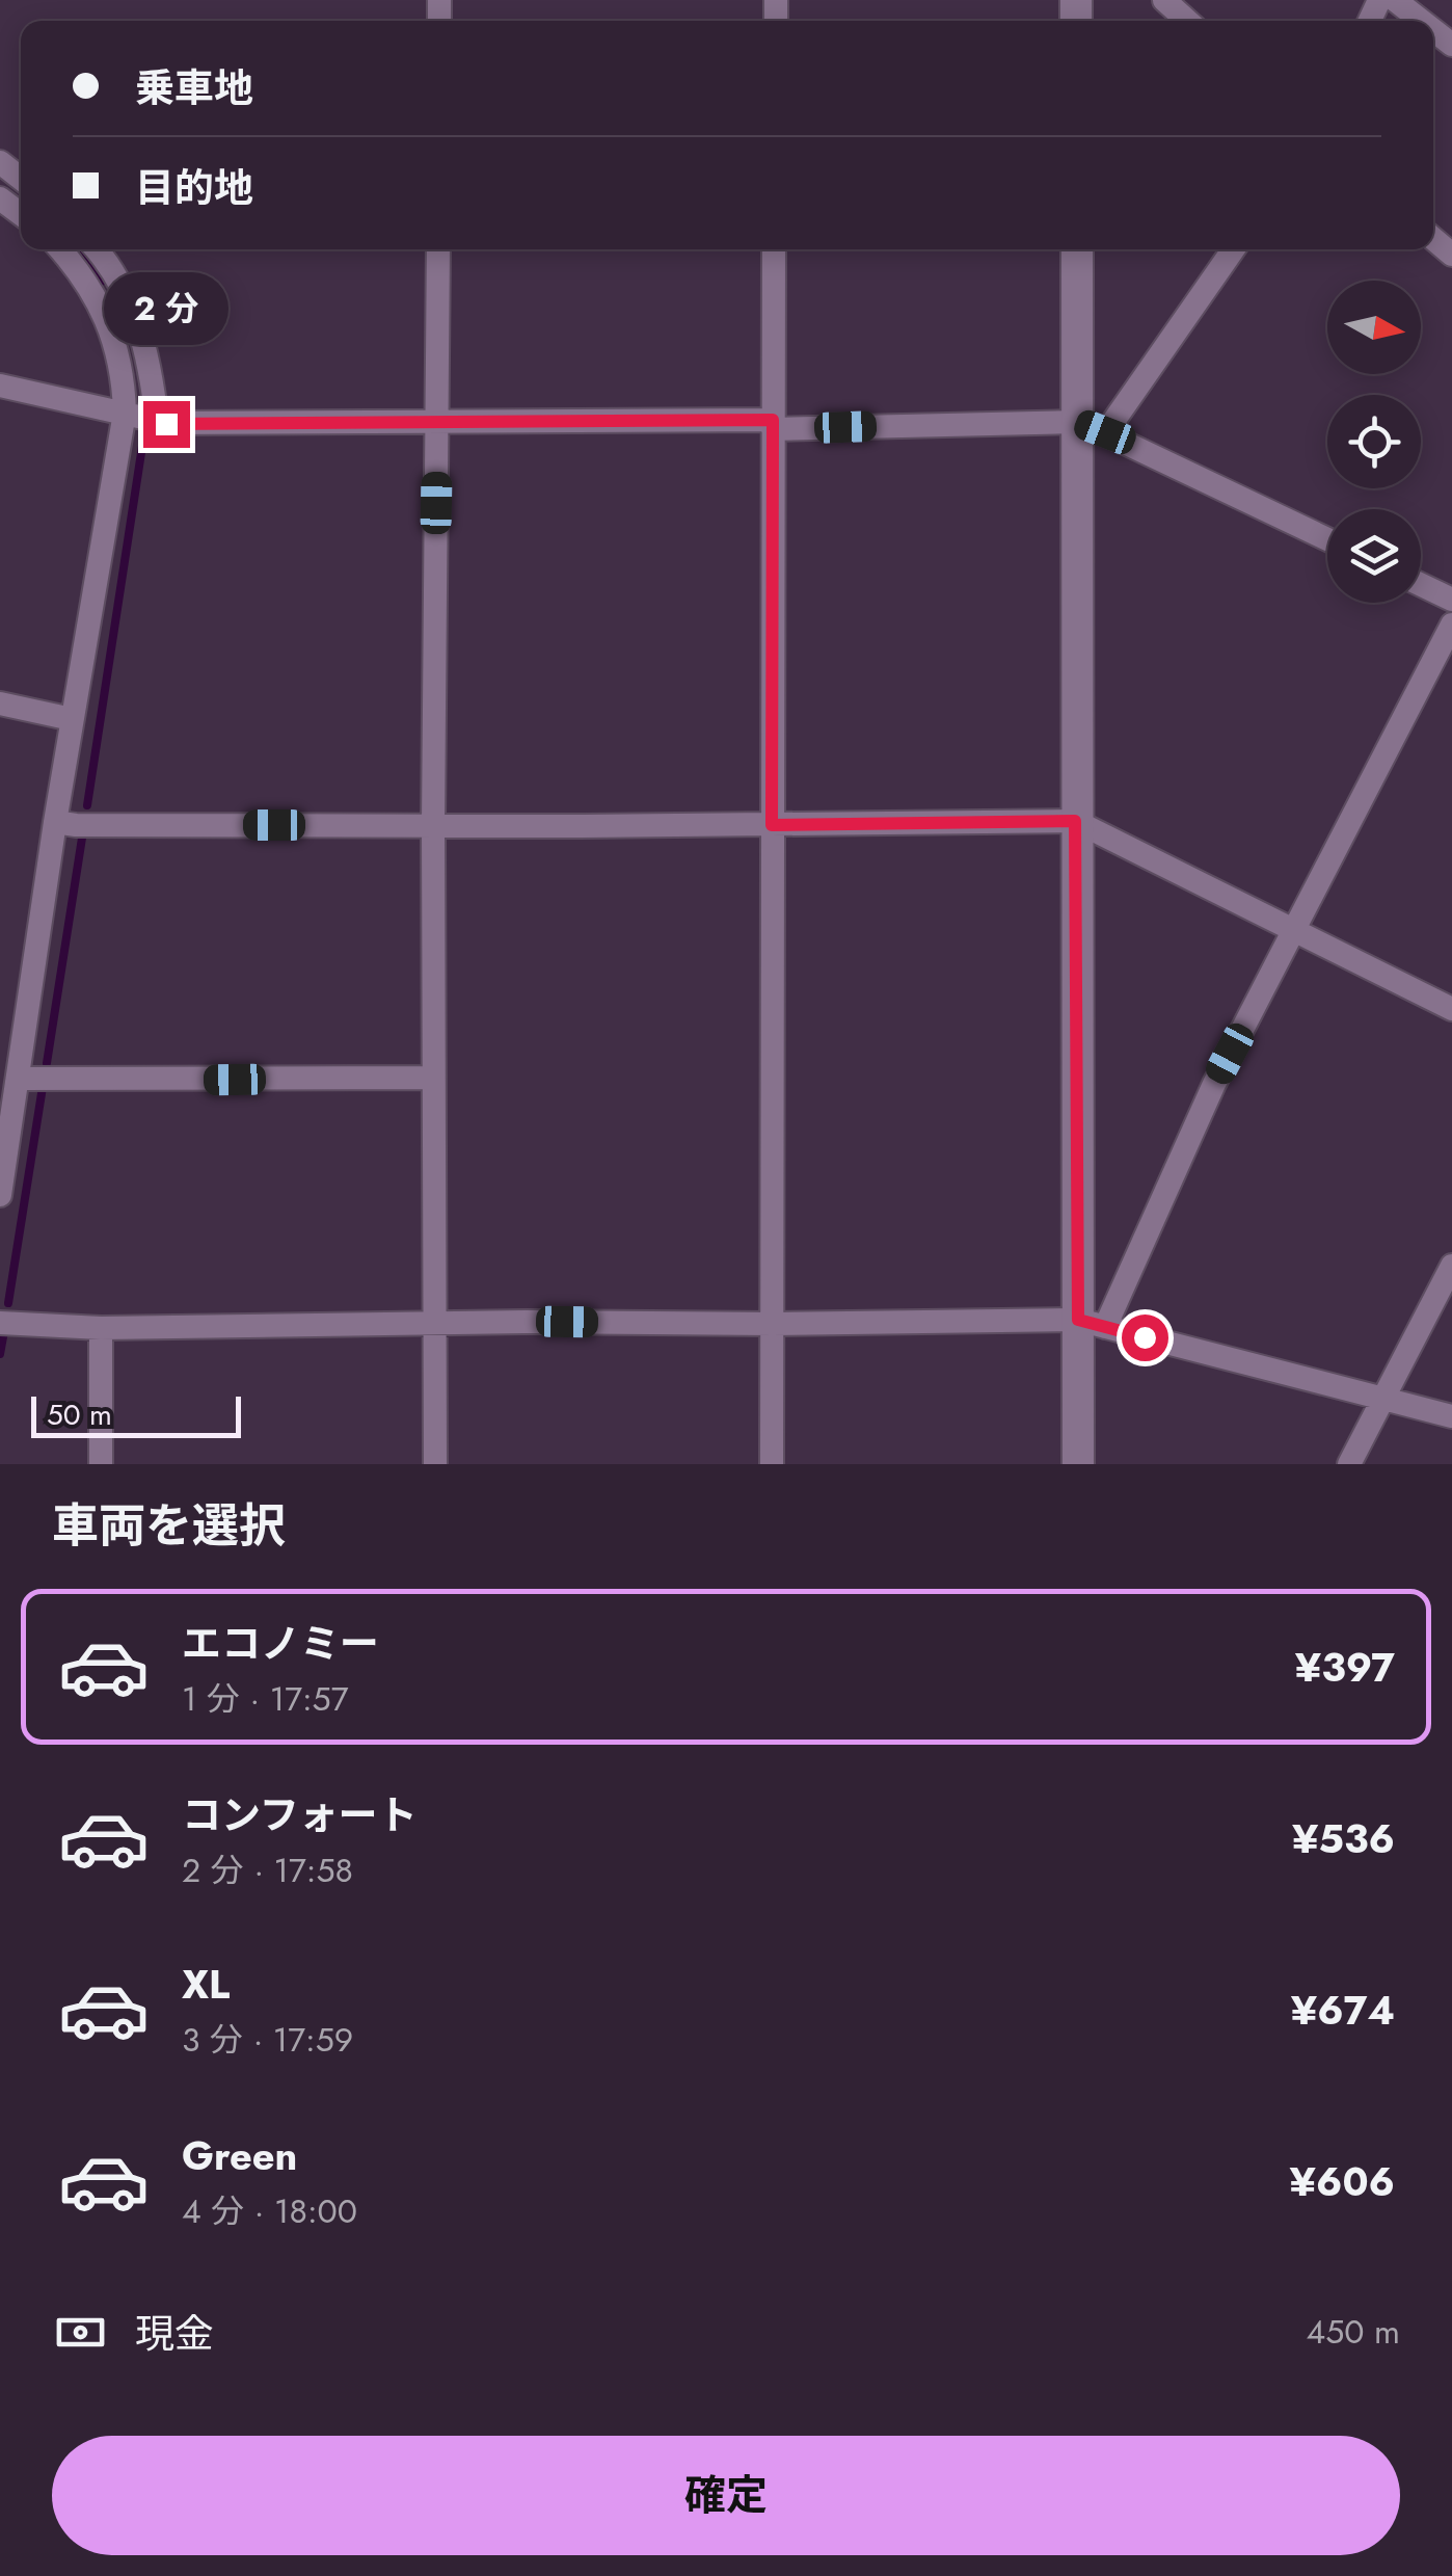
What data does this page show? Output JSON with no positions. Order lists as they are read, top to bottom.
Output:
{
  "scale_bar": "50 m",
  "north": "right",
  "page": {
    "banner": ["乗車地", "目的地"],
    "bubble": "2 分",
    "scale": "50 m",
    "heading": "車両を選択",
    "list": [
      {
        "name": "エコノミー",
        "note": "1 分 · 17:57",
        "value": "¥397"
      },
      {
        "name": "コンフォート",
        "note": "2 分 · 17:58",
        "value": "¥536"
      },
      {
        "name": "XL",
        "note": "3 分 · 17:59",
        "value": "¥674"
      },
      {
        "name": "Green",
        "note": "4 分 · 18:00",
        "value": "¥606"
      }
    ],
    "pay": ["現金", "450 m"],
    "buttons": "確定"
  }
}
